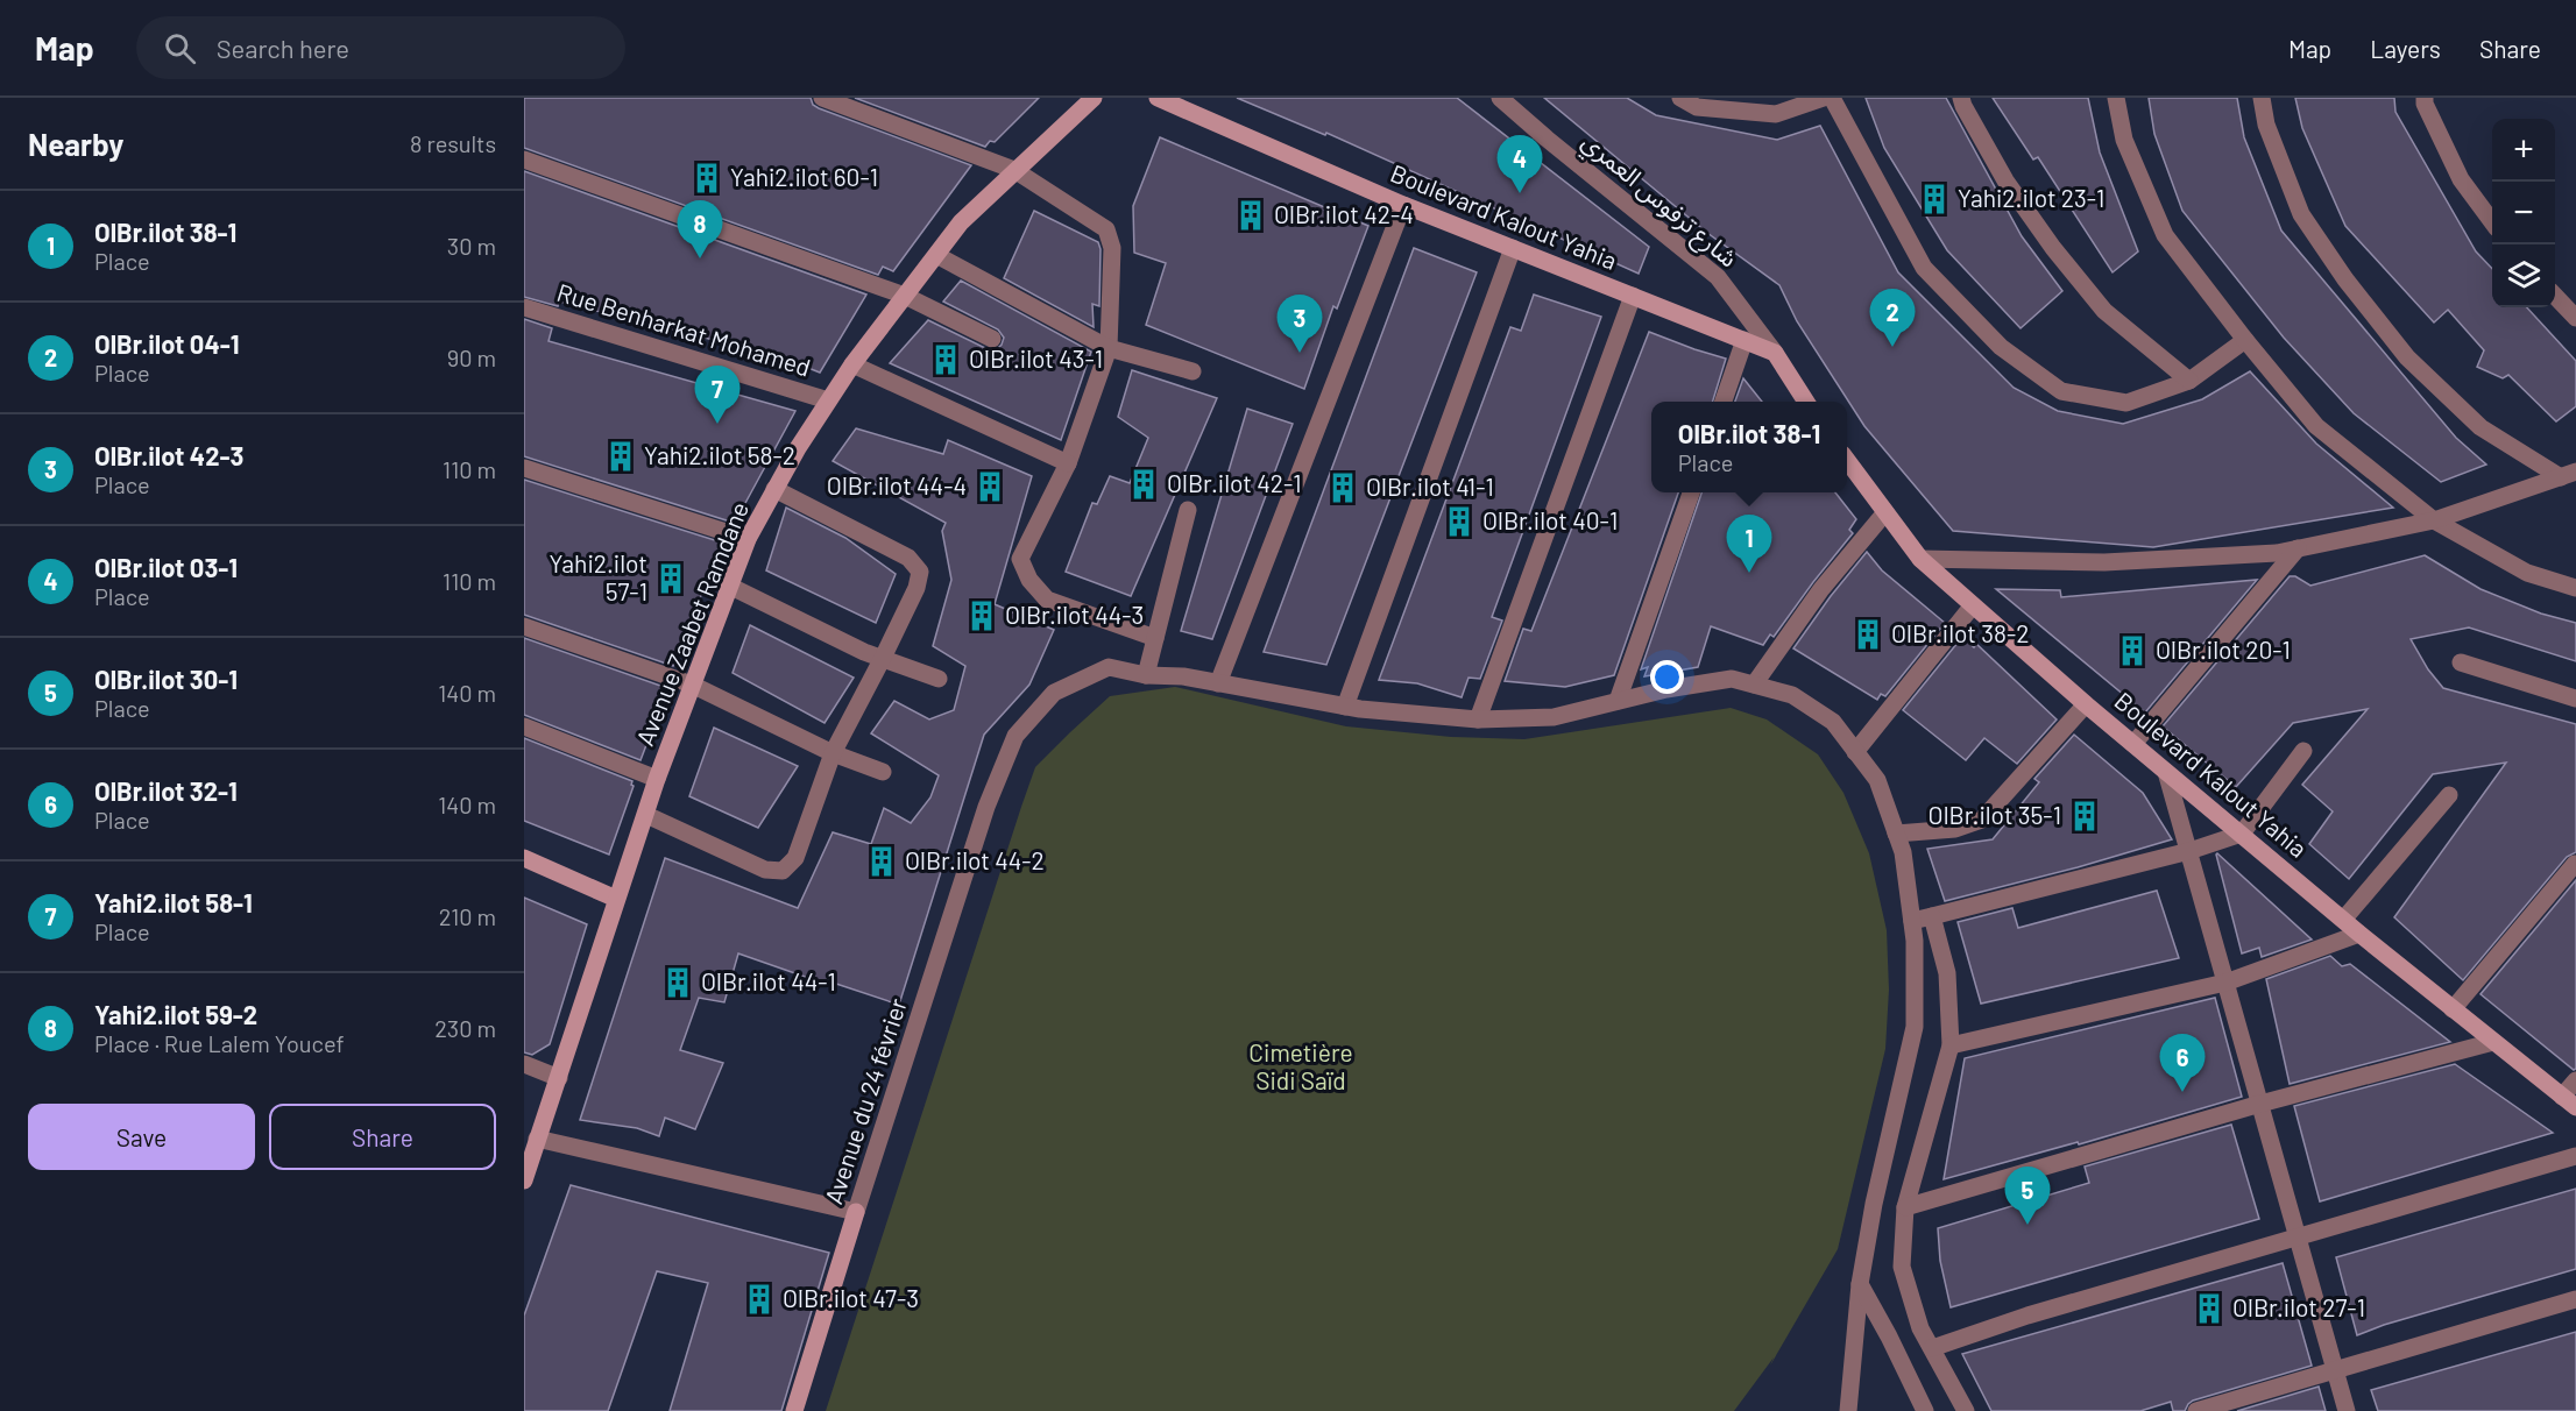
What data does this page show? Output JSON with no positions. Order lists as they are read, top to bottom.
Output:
{
  "streets": {
    "street": [
      "شارع ترفوس العمري",
      "Boulevard Kalout Yahia",
      "Rue Benharkat Mohamed",
      "Avenue Zaabet Ramdane",
      "Avenue du 24 février"
    ]
  },
  "crossings": [
    ["شارع ترفوس العمري", "Boulevard Kalout Yahia"],
    ["Rue Benharkat Mohamed", "Avenue Zaabet Ramdane"]
  ],
  "parks": ["Cimetière Sidi Saïd"],
  "places": {
    "building": [
      "Yahi2.ilot 60-1",
      "Yahi2.ilot 23-1",
      "OlBr.ilot 42-4",
      "OlBr.ilot 43-1",
      "Yahi2.ilot 58-2",
      "OlBr.ilot 42-1",
      "OlBr.ilot 44-4",
      "OlBr.ilot 41-1",
      "OlBr.ilot 40-1",
      "Yahi2.ilot 57-1",
      "OlBr.ilot 44-3",
      "OlBr.ilot 38-2",
      "OlBr.ilot 20-1",
      "OlBr.ilot 35-1",
      "OlBr.ilot 44-2",
      "OlBr.ilot 44-1",
      "OlBr.ilot 47-3",
      "OlBr.ilot 27-1"
    ]
  },
  "page": {
    "header": "Map",
    "search": "Search here",
    "nav": ["Map", "Layers", "Share"],
    "heading": ["Nearby", "8 results"],
    "map_buttons": ["+", "−"],
    "pins": [
      "4",
      "8",
      "2",
      "3",
      "7",
      "1",
      "6",
      "5"
    ],
    "list": [
      {
        "mark": "1",
        "name": "OlBr.ilot 38-1",
        "note": "Place",
        "value": "30 m"
      },
      {
        "mark": "2",
        "name": "OlBr.ilot 04-1",
        "note": "Place",
        "value": "90 m"
      },
      {
        "mark": "3",
        "name": "OlBr.ilot 42-3",
        "note": "Place",
        "value": "110 m"
      },
      {
        "mark": "4",
        "name": "OlBr.ilot 03-1",
        "note": "Place",
        "value": "110 m"
      },
      {
        "mark": "5",
        "name": "OlBr.ilot 30-1",
        "note": "Place",
        "value": "140 m"
      },
      {
        "mark": "6",
        "name": "OlBr.ilot 32-1",
        "note": "Place",
        "value": "140 m"
      },
      {
        "mark": "7",
        "name": "Yahi2.ilot 58-1",
        "note": "Place",
        "value": "210 m"
      },
      {
        "mark": "8",
        "name": "Yahi2.ilot 59-2",
        "note": "Place · Rue Lalem Youcef",
        "value": "230 m"
      }
    ],
    "popup": ["OlBr.ilot 38-1", "Place"],
    "buttons": ["Save", "Share"]
  }
}
